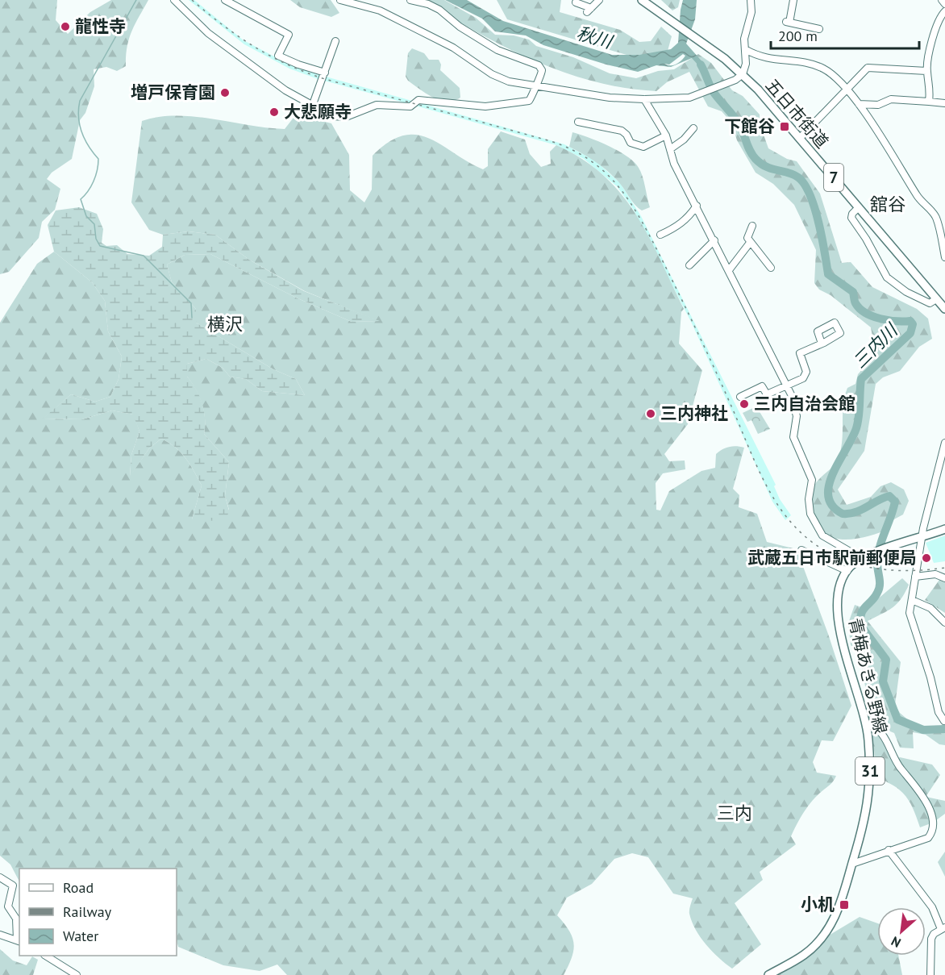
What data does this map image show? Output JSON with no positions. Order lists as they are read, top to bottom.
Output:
{
  "streets": {
    "main road": [
      "五日市街道",
      "7",
      "青梅あきる野線",
      "31"
    ]
  },
  "districts": ["舘谷", "横沢", "三内"],
  "water": ["秋川", "三内川"],
  "places": {
    "other": [
      "龍性寺",
      "増戸保育園",
      "大悲願寺",
      "三内自治会館",
      "三内神社",
      "武蔵五日市駅前郵便局"
    ],
    "transit": ["下館谷", "小机"]
  },
  "legend": ["Road", "Railway", "Water"],
  "scale_bar": "200 m",
  "north": "bottom left"
}
